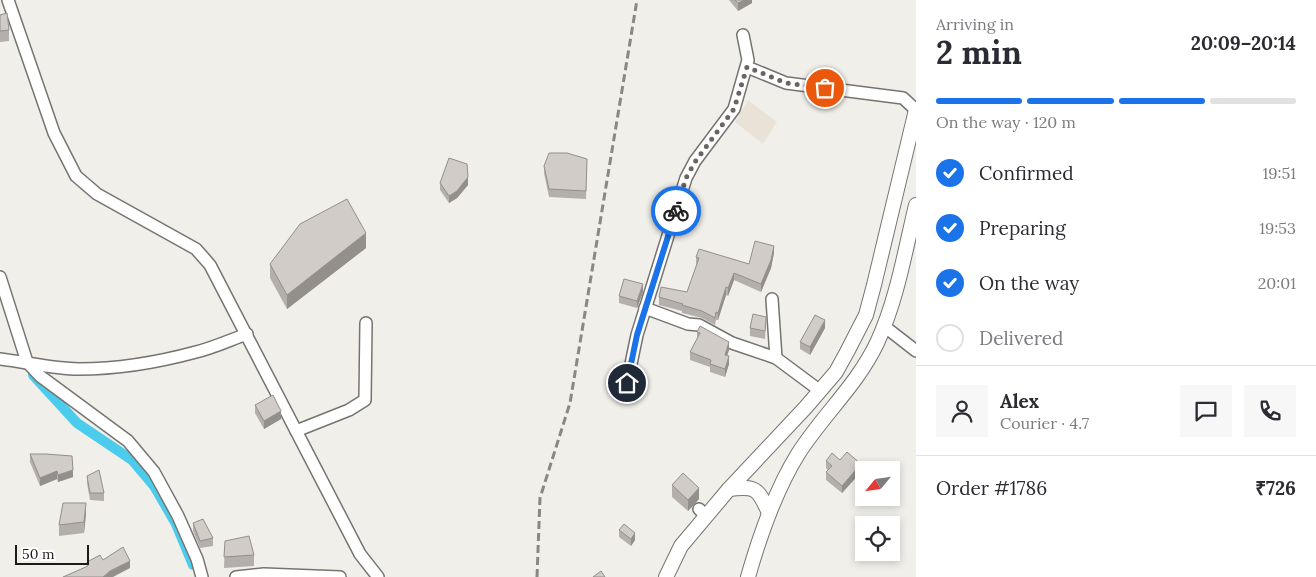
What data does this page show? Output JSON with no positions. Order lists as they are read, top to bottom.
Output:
{
  "scale_bar": "50 m",
  "north": "bottom left",
  "page": {
    "heading": ["2 min", "Arriving in", "20:09–20:14"],
    "panel": [
      "Alex",
      "Courier · 4.7",
      "Order #1786",
      "₹726"
    ],
    "bar": "On the way · 120 m",
    "list": [
      ["Confirmed", "19:51"],
      ["Preparing", "19:53"],
      ["On the way", "20:01"],
      "Delivered"
    ],
    "scale": "50 m"
  }
}
